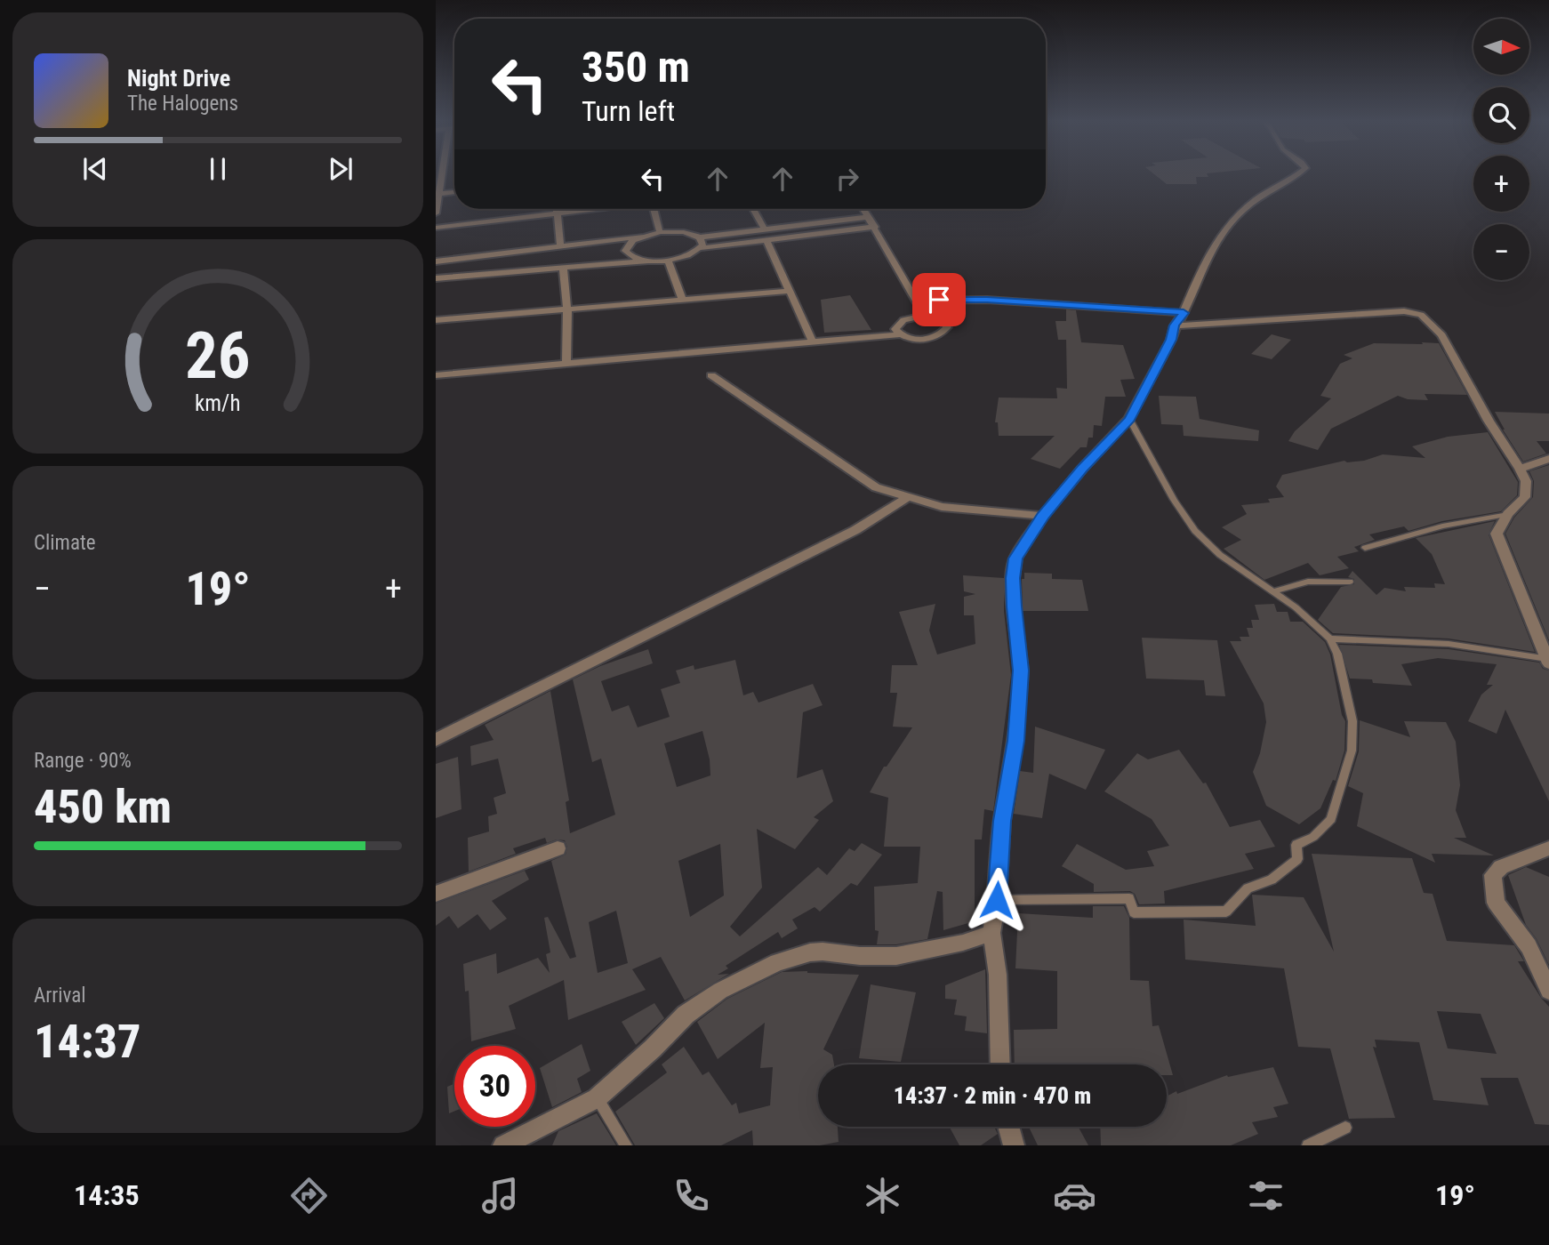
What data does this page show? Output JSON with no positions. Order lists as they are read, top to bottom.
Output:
{
  "north": "right",
  "page": {
    "map_buttons": ["+", "−"],
    "turn": ["350 m", "Turn left"],
    "song": ["Night Drive", "The Halogens"],
    "tile": [
      "Climate",
      ["Range · 90%", "450 km"],
      ["Arrival", "14:37"]
    ],
    "heat": ["−", "19°", "+"],
    "limit": "30",
    "trip": "14:37 · 2 min · 470 m",
    "tabs": ["14:35", "19°"],
    "gauge": ["26", "km/h"]
  }
}
